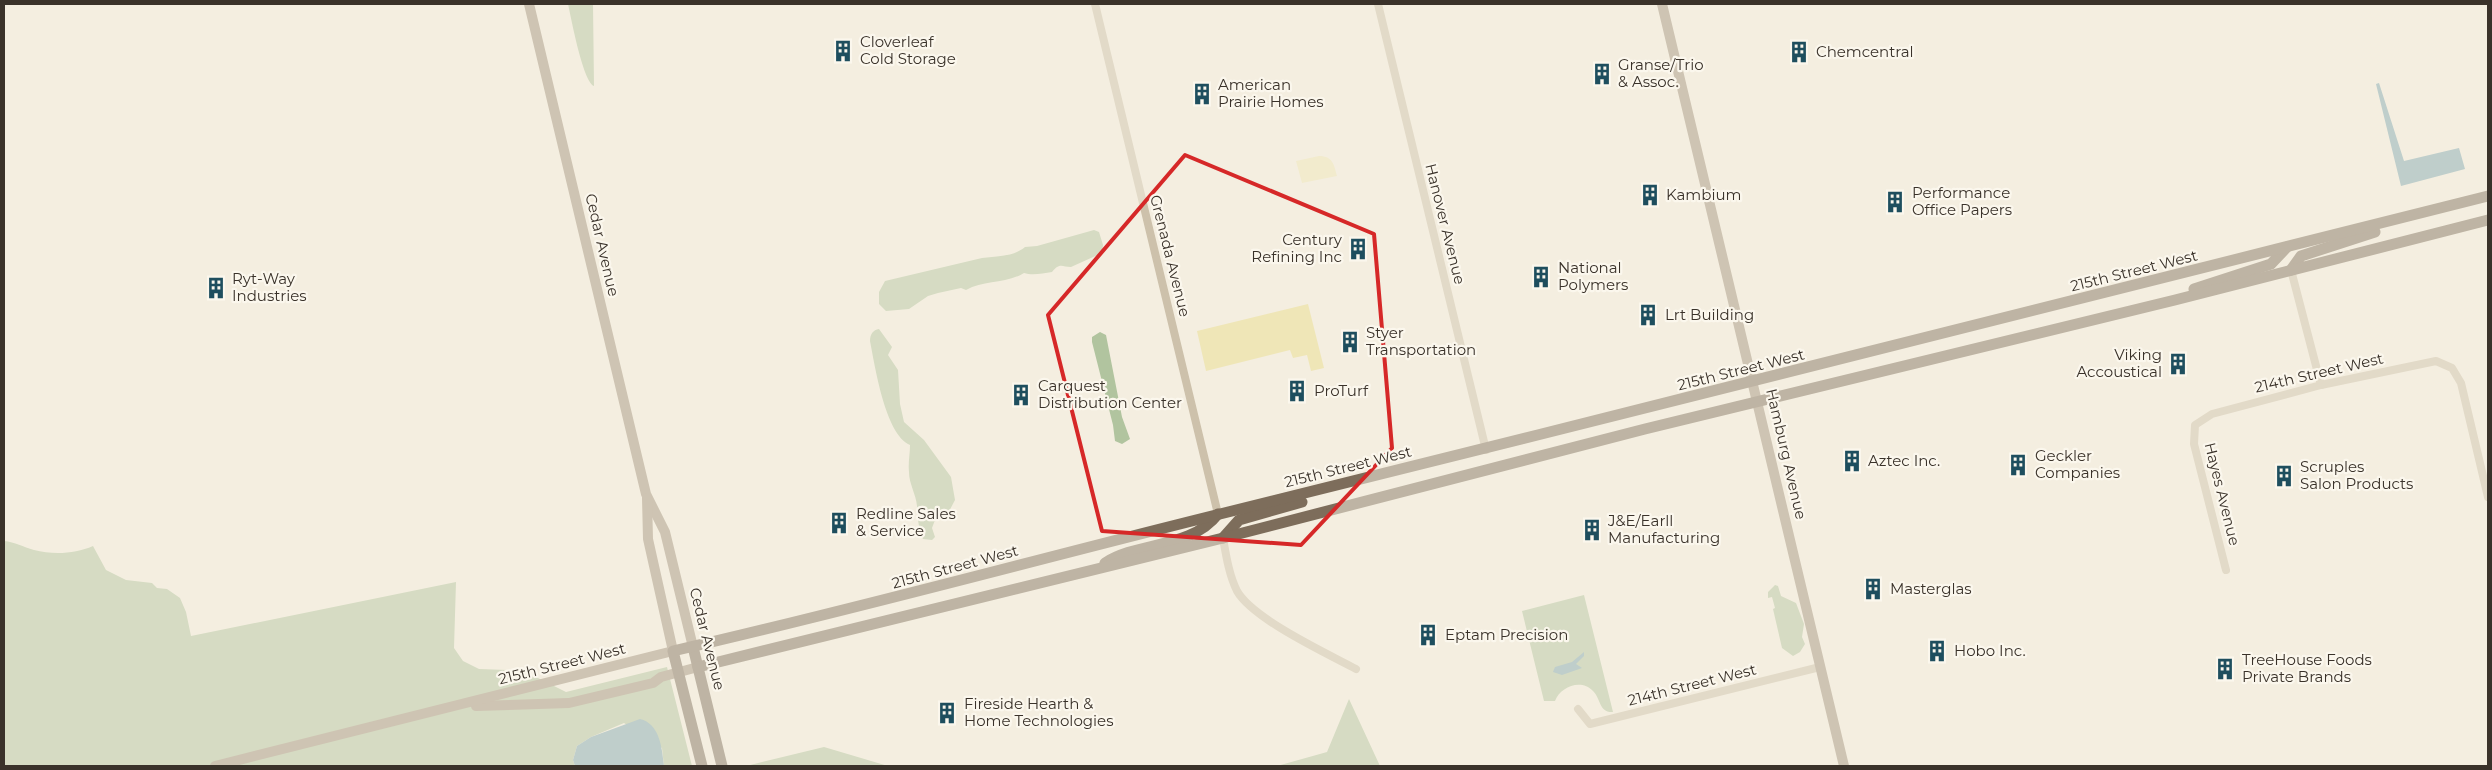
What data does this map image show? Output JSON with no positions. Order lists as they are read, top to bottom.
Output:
{
  "streets": {
    "main road": ["Cedar Avenue", "215th Street West"],
    "street": [
      "Hanover Avenue",
      "Grenada Avenue",
      "214th Street West",
      "Hamburg Avenue",
      "Hayes Avenue"
    ]
  },
  "crossings": [
    ["Hanover Avenue", "215th Street West"],
    ["Cedar Avenue", "215th Street West"],
    ["Grenada Avenue", "215th Street West"],
    ["215th Street West", "Hamburg Avenue"],
    ["214th Street West", "Hamburg Avenue"],
    ["214th Street West", "Hayes Avenue"]
  ],
  "places": {
    "building": [
      "Cloverleaf Cold Storage",
      "Chemcentral",
      "Granse/Trio & Assoc.",
      "American Prairie Homes",
      "Kambium",
      "Performance Office Papers",
      "Century Refining Inc",
      "National Polymers",
      "Ryt-Way Industries",
      "Lrt Building",
      "Styer Transportation",
      "Viking Accoustical",
      "ProTurf",
      "Carquest Distribution Center",
      "Aztec Inc.",
      "Geckler Companies",
      "Scruples Salon Products",
      "Redline Sales & Service",
      "J&E/Earll Manufacturing",
      "Masterglas",
      "Eptam Precision",
      "Hobo Inc.",
      "TreeHouse Foods Private Brands",
      "Fireside Hearth & Home Technologies"
    ]
  }
}
